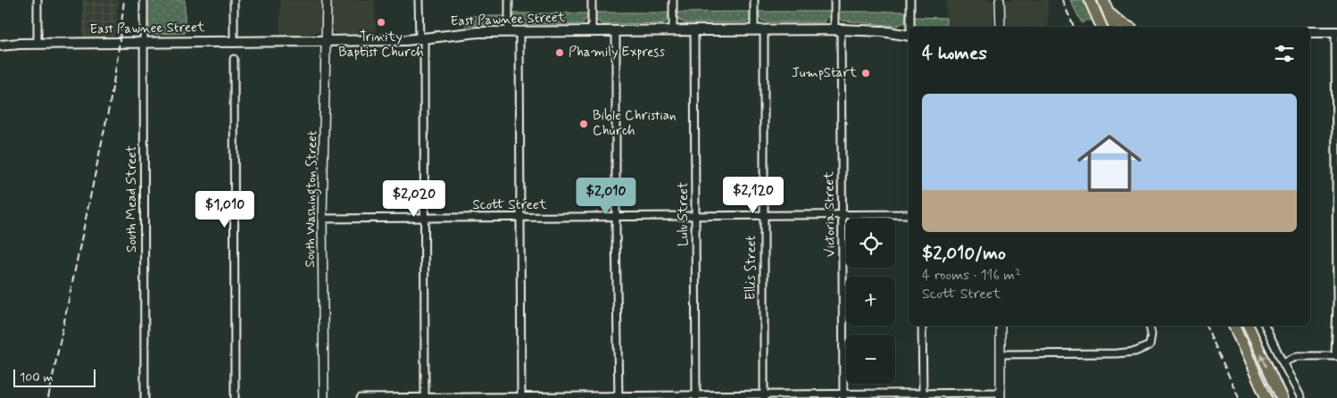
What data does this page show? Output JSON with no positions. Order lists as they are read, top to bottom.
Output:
{
  "streets": {
    "main road": ["East Pawnee Street"],
    "street": [
      "South Mead Street",
      "South Washington Street",
      "Scott Street",
      "Lulu Street",
      "Victoria Street",
      "Ellis Street"
    ]
  },
  "crossings": [
    ["East Pawnee Street", "South Mead Street"],
    ["East Pawnee Street", "South Washington Street"],
    ["East Pawnee Street", "Lulu Street"],
    ["East Pawnee Street", "Victoria Street"],
    ["East Pawnee Street", "Ellis Street"],
    ["South Washington Street", "Scott Street"],
    ["Scott Street", "Lulu Street"],
    ["Scott Street", "Victoria Street"],
    ["Scott Street", "Ellis Street"]
  ],
  "places": [
    "Trinity Baptist Church",
    "Phamily Express",
    "JumpStart",
    "Bible Christian Church"
  ],
  "scale_bar": "100 m",
  "page": {
    "heading": "4 homes",
    "list": [
      {
        "name": "$2,010/mo",
        "note": "4 rooms · 116 m² · Scott Street"
      }
    ],
    "price": [
      "$2,120",
      "$2,010",
      "$2,020",
      "$1,010"
    ],
    "map_buttons": ["+", "−"],
    "scale": "100 m"
  }
}
